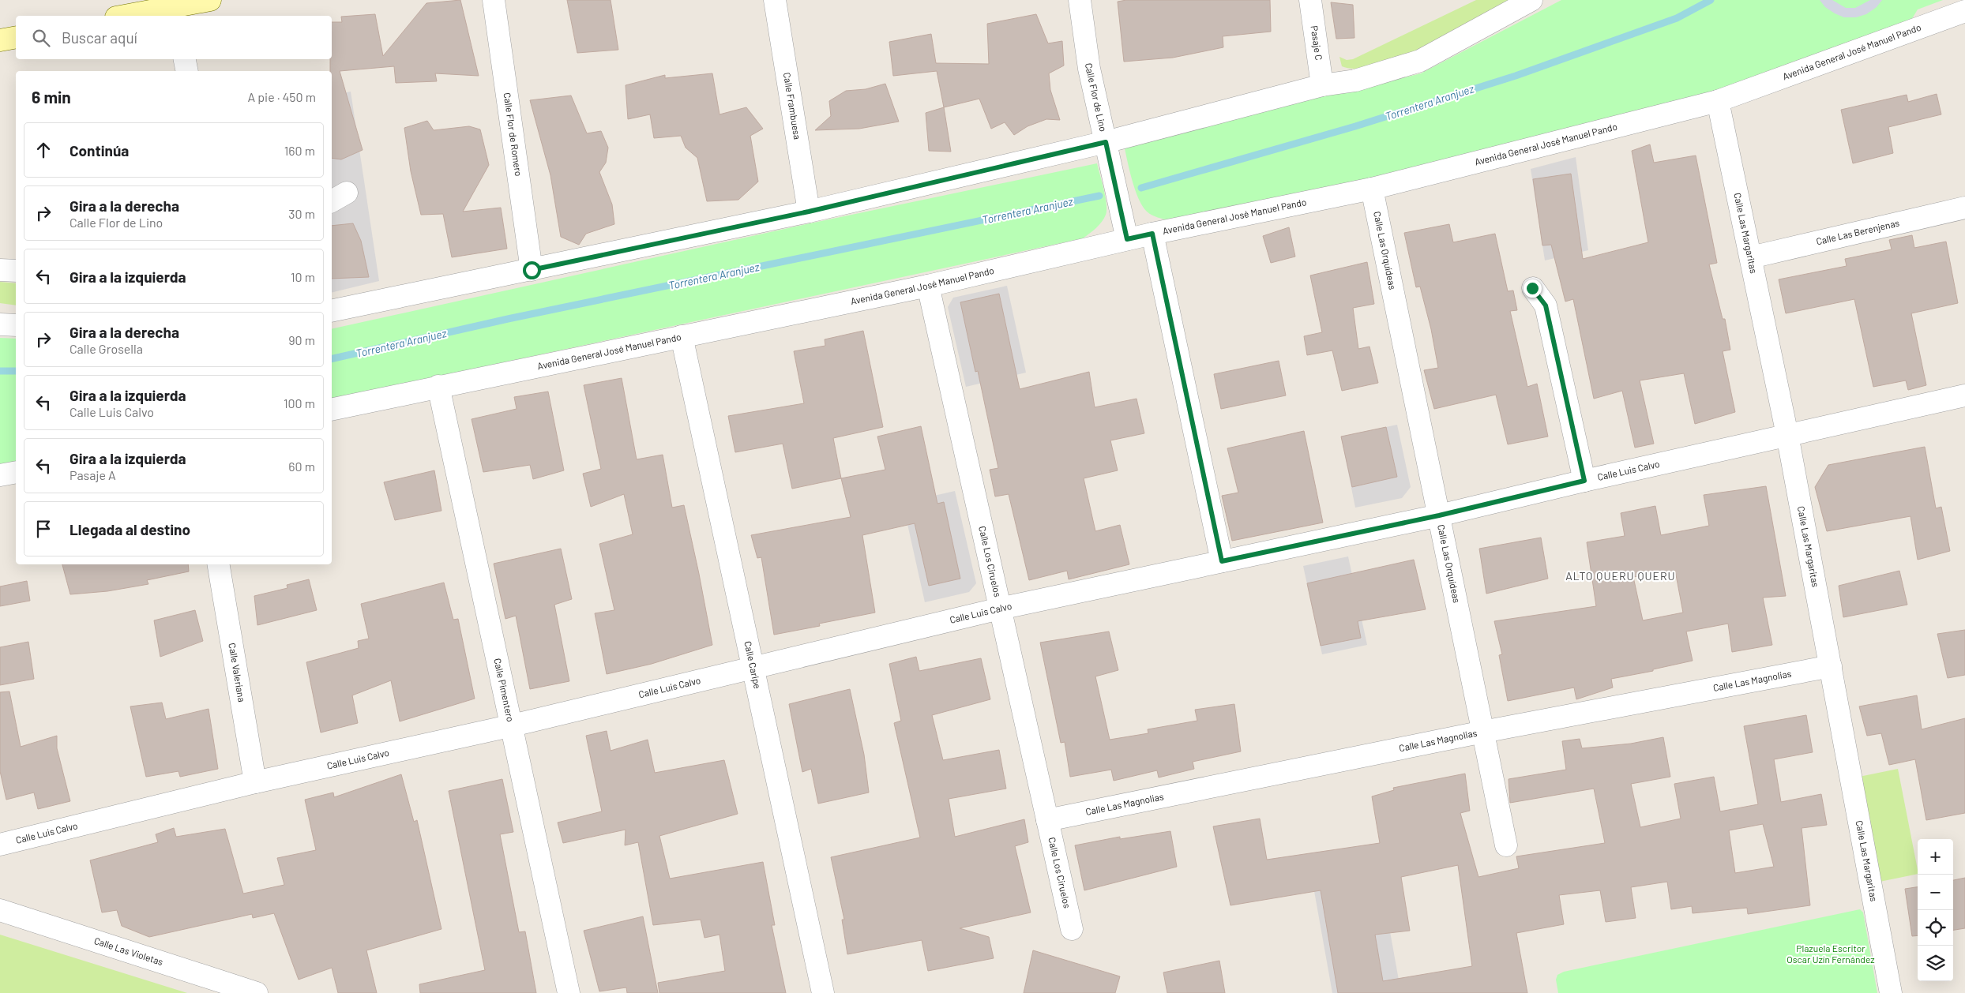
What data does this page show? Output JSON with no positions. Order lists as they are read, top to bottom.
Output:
{
  "streets": {
    "street": [
      "Pasaje C",
      "Avenida General José Manuel Pando",
      "Calle Flor de Lino",
      "Calle Frambuesa",
      "Calle Flor de Romero",
      "Calle Las Margaritas",
      "Calle Las Berenjenas",
      "Calle Las Orquídeas",
      "Calle Luis Calvo",
      "Calle Los Ciruelos",
      "Calle Caripe",
      "Calle Valeriana",
      "Calle Las Magnolias",
      "Calle Pimentero",
      "Calle Las Violetas"
    ]
  },
  "crossings": [
    ["Avenida General José Manuel Pando", "Calle Flor de Lino"],
    ["Avenida General José Manuel Pando", "Calle Las Margaritas"],
    ["Avenida General José Manuel Pando", "Calle Las Orquídeas"],
    ["Avenida General José Manuel Pando", "Calle Los Ciruelos"],
    ["Avenida General José Manuel Pando", "Calle Caripe"],
    ["Avenida General José Manuel Pando", "Calle Pimentero"],
    ["Calle Las Margaritas", "Calle Las Berenjenas"],
    ["Calle Las Margaritas", "Calle Luis Calvo"],
    ["Calle Las Margaritas", "Calle Las Magnolias"],
    ["Calle Las Orquídeas", "Calle Luis Calvo"],
    ["Calle Las Orquídeas", "Calle Las Magnolias"],
    ["Calle Luis Calvo", "Calle Los Ciruelos"],
    ["Calle Luis Calvo", "Calle Caripe"],
    ["Calle Luis Calvo", "Calle Valeriana"],
    ["Calle Luis Calvo", "Calle Pimentero"],
    ["Calle Los Ciruelos", "Calle Las Magnolias"]
  ],
  "districts": ["ALTO QUERU QUERU"],
  "water": ["Torrentera Aranjuez"],
  "parks": ["Plazuela Escritor Oscar Uzín Fernández"],
  "page": {
    "search": "Buscar aquí",
    "heading": ["6 min", "A pie · 450 m"],
    "list": [
      ["Continúa", "160 m"],
      ["Gira a la derecha", "Calle Flor de Lino", "30 m"],
      ["Gira a la izquierda", "10 m"],
      ["Gira a la derecha", "Calle Grosella", "90 m"],
      ["Gira a la izquierda", "Calle Luis Calvo", "100 m"],
      ["Gira a la izquierda", "Pasaje A", "60 m"],
      "Llegada al destino"
    ],
    "map_buttons": ["+", "−"]
  }
}
